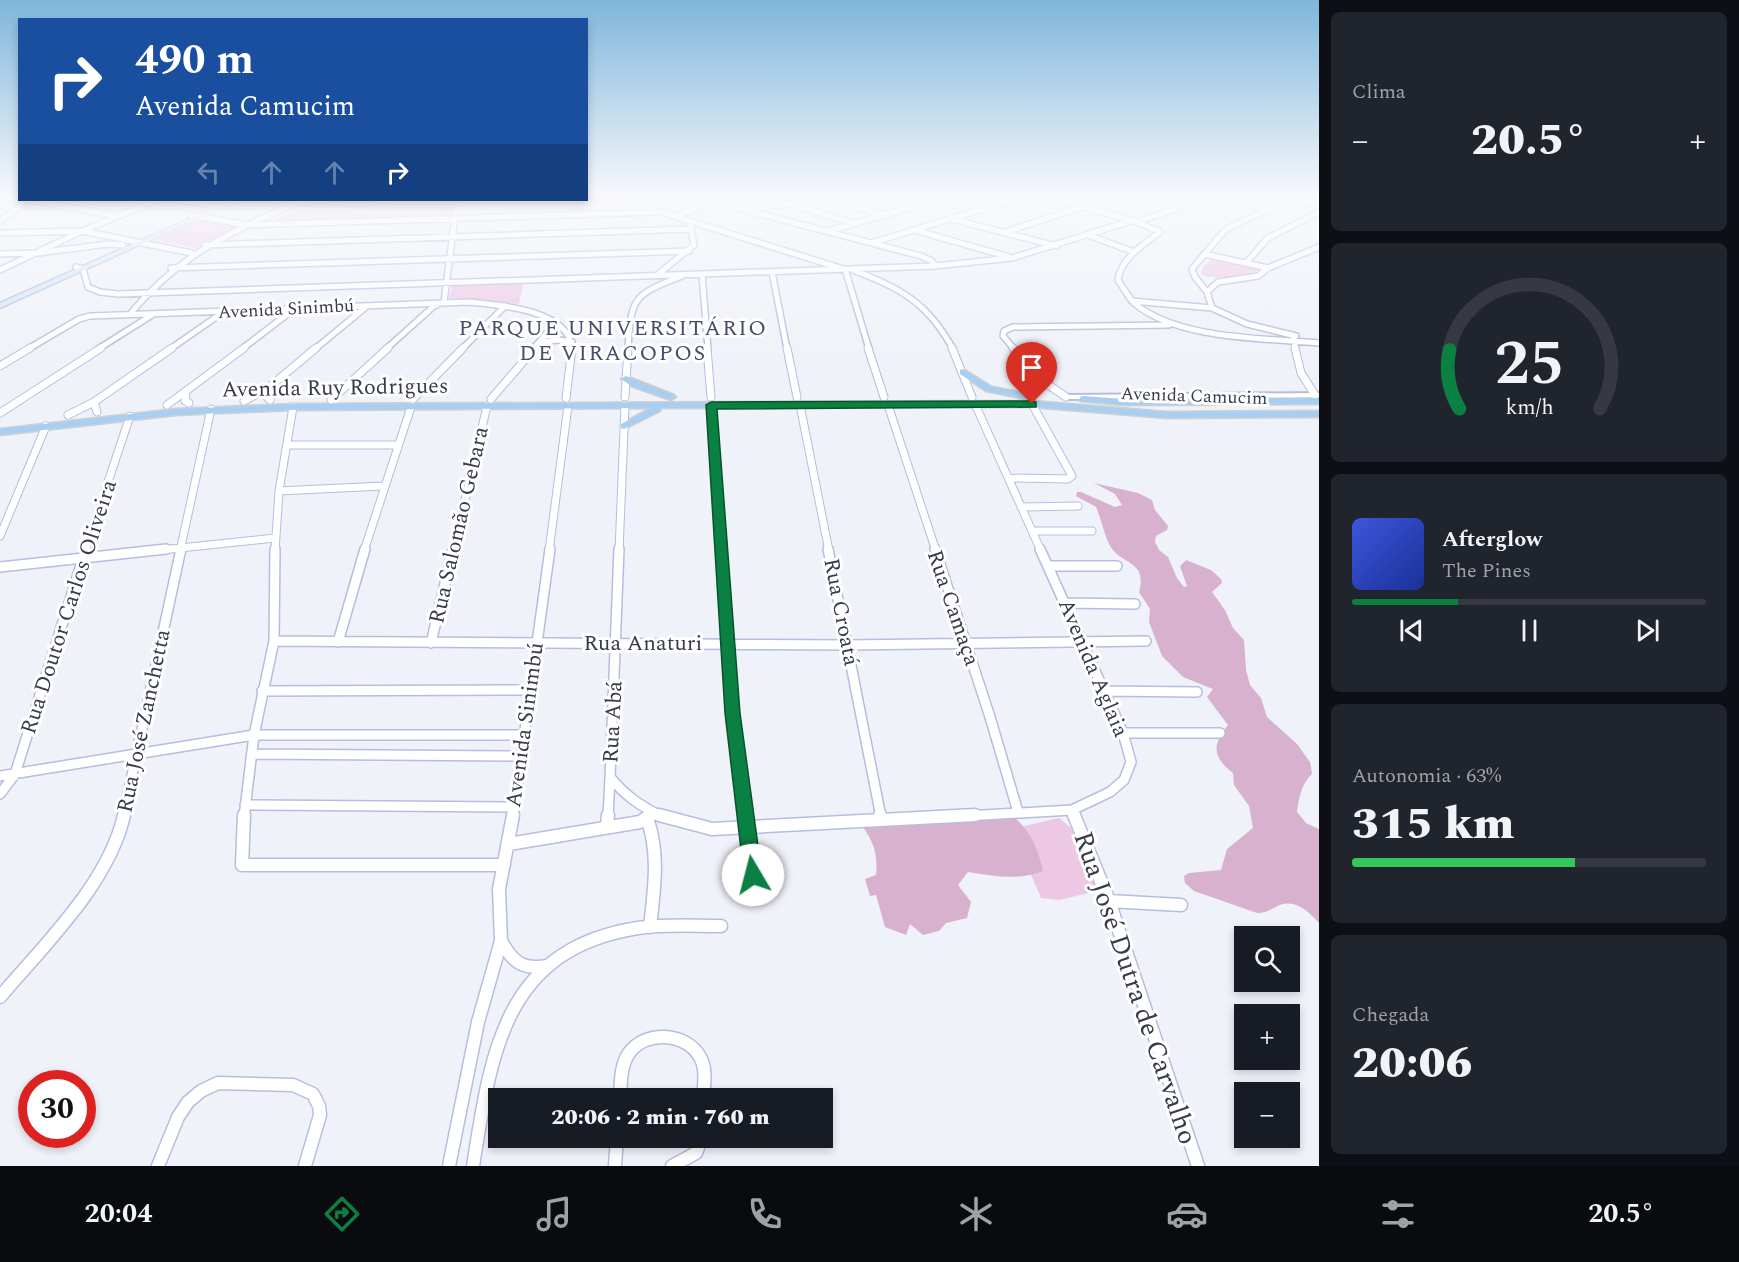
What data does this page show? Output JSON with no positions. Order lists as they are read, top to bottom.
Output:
{
  "streets": {
    "main road": ["Avenida Ruy Rodrigues", "Avenida Camucim"],
    "street": [
      "Avenida Sinimbú",
      "Rua Salomão Gebara",
      "Rua Doutor Carlos Oliveira",
      "Rua Camaça",
      "Rua Croatá",
      "Rua Anaturi",
      "Avenida Aglaia",
      "Rua José Zanchetta",
      "Rua Abá",
      "Rua José Dutra de Carvalho"
    ]
  },
  "crossings": [
    ["Avenida Sinimbú", "Avenida Ruy Rodrigues"],
    ["Avenida Sinimbú", "Rua Salomão Gebara"],
    ["Avenida Sinimbú", "Rua Anaturi"],
    ["Avenida Ruy Rodrigues", "Avenida Camucim"],
    ["Avenida Ruy Rodrigues", "Rua Salomão Gebara"],
    ["Avenida Ruy Rodrigues", "Rua Doutor Carlos Oliveira"],
    ["Avenida Ruy Rodrigues", "Rua José Zanchetta"],
    ["Avenida Ruy Rodrigues", "Rua Abá"],
    ["Avenida Camucim", "Rua Camaça"],
    ["Avenida Camucim", "Rua Croatá"],
    ["Avenida Camucim", "Avenida Aglaia"],
    ["Rua Salomão Gebara", "Rua Anaturi"],
    ["Rua Camaça", "Rua Anaturi"],
    ["Rua Camaça", "Avenida Aglaia"],
    ["Rua Croatá", "Rua Anaturi"],
    ["Rua Croatá", "Avenida Aglaia"],
    ["Rua Anaturi", "Avenida Aglaia"],
    ["Rua Anaturi", "Rua Abá"],
    ["Avenida Aglaia", "Rua Abá"],
    ["Avenida Aglaia", "Rua José Dutra de Carvalho"]
  ],
  "districts": ["PARQUE UNIVERSITÁRIO DE VIRACOPOS"],
  "page": {
    "tile": [
      "Clima",
      ["Autonomia · 63%", "315 km"],
      ["Chegada", "20:06"]
    ],
    "turn": ["490 m", "Avenida Camucim"],
    "heat": ["−", "20.5°", "+"],
    "song": ["Afterglow", "The Pines"],
    "map_buttons": ["+", "−"],
    "limit": "30",
    "trip": "20:06 · 2 min · 760 m",
    "tabs": ["20:04", "20.5°"],
    "gauge": ["25", "km/h"]
  }
}
